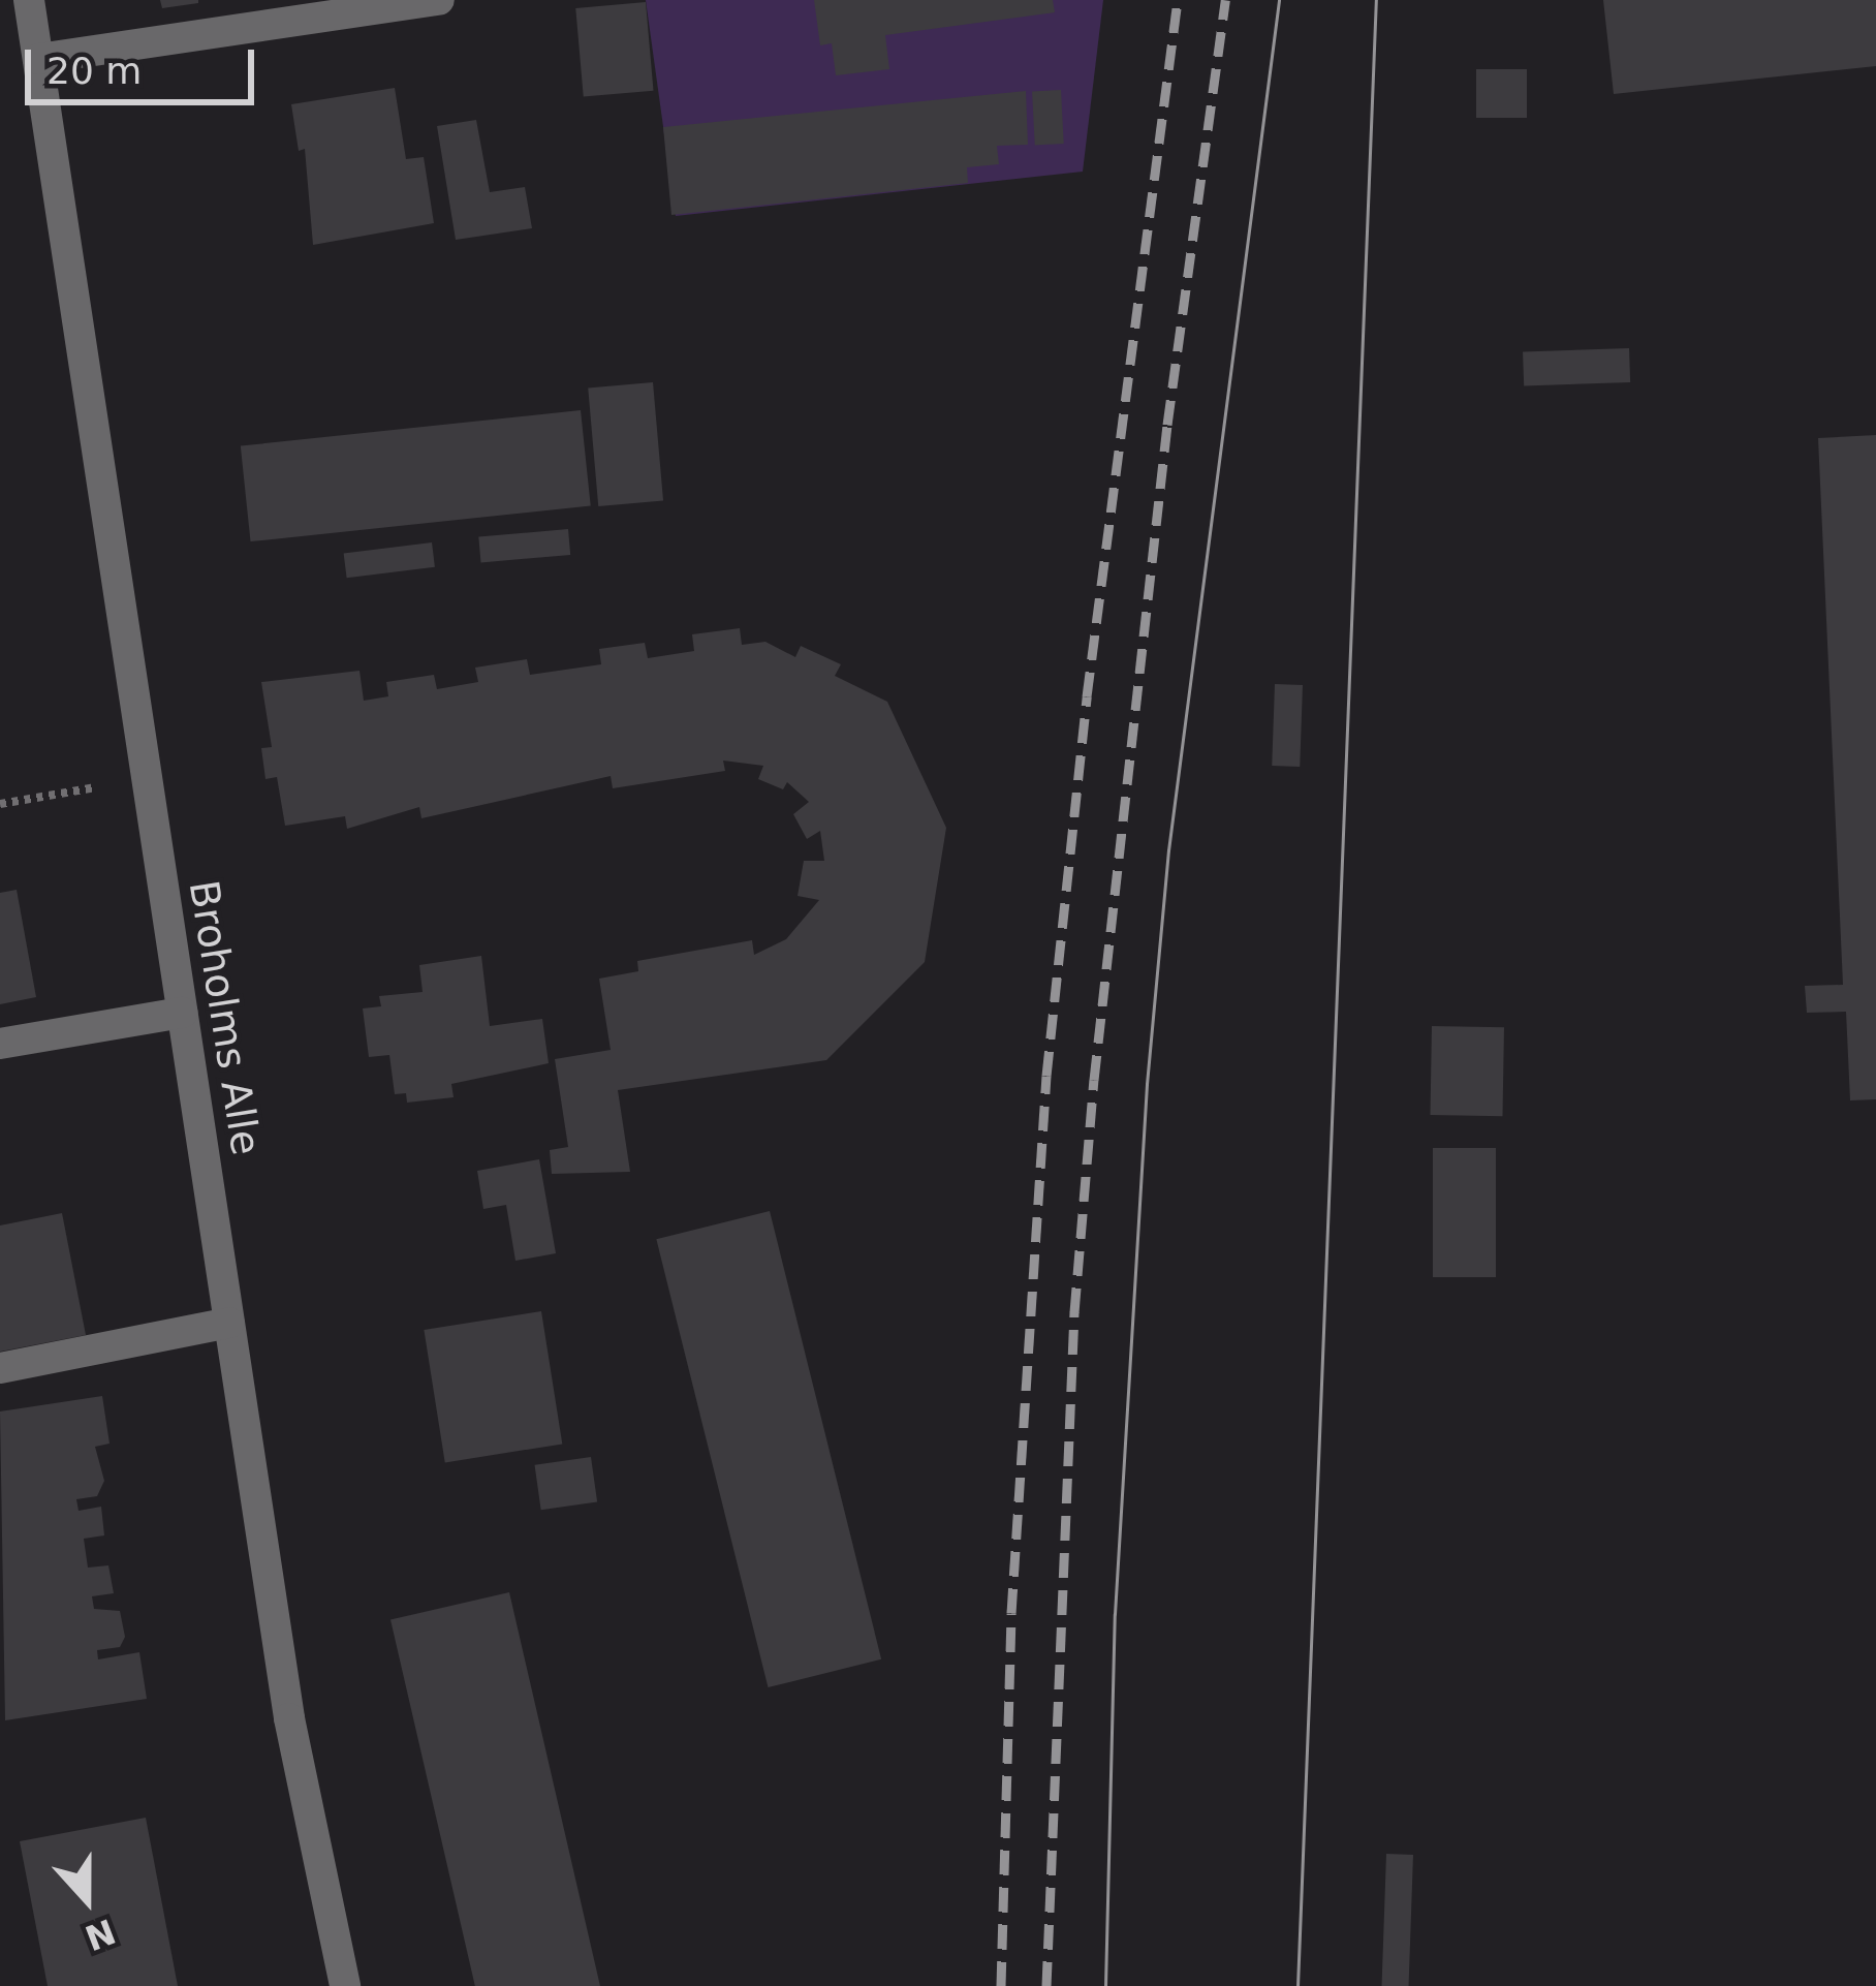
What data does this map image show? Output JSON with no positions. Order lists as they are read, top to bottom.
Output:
{
  "streets": {
    "street": ["Broholms Alle"]
  },
  "scale_bar": "20 m",
  "north": "bottom"
}
